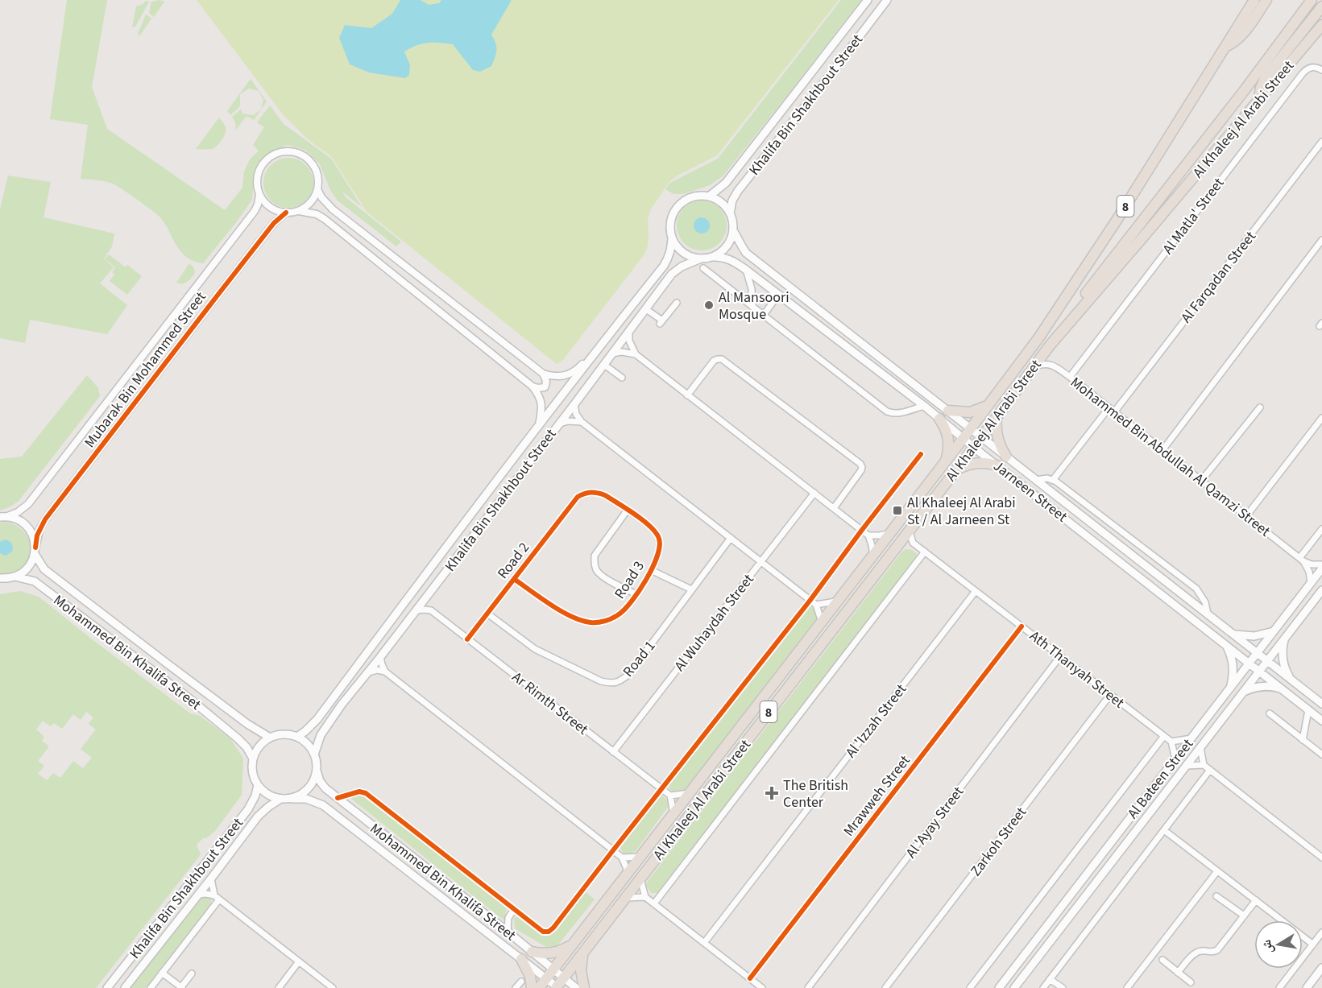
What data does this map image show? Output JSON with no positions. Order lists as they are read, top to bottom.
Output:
{
  "streets": {
    "highway": ["Al Khaleej Al Arabi Street", "8"],
    "main road": [
      "Khalifa Bin Shakhbout Street",
      "Jarneen Street",
      "Mohammed Bin Khalifa Street",
      "Al Bateen Street"
    ],
    "street": [
      "Al Matla' Street",
      "Al Farqadan Street",
      "Mubarak Bin Mohammed Street",
      "Mohammed Bin Abdullah Al Qamzi Street",
      "Road 2",
      "Road 3",
      "Al Wuhaydah Street",
      "Road 1",
      "Ath Thanyah Street",
      "Ar Rimth Street",
      "Al 'Izzah Street",
      "Mrawweh Street",
      "Al 'Ayay Street",
      "Zarkoh Street"
    ]
  },
  "crossings": [
    ["Khalifa Bin Shakhbout Street", "Jarneen Street"],
    ["Khalifa Bin Shakhbout Street", "Mohammed Bin Khalifa Street"],
    ["Al Khaleej Al Arabi Street", "Al Matla' Street"],
    ["Al Khaleej Al Arabi Street", "Mohammed Bin Abdullah Al Qamzi Street"],
    ["Al Khaleej Al Arabi Street", "Jarneen Street"],
    ["Al Khaleej Al Arabi Street", "Mohammed Bin Khalifa Street"],
    ["Al Khaleej Al Arabi Street", "Ath Thanyah Street"],
    ["Al Matla' Street", "Mohammed Bin Abdullah Al Qamzi Street"],
    ["Al Matla' Street", "Jarneen Street"],
    ["Al Farqadan Street", "Mohammed Bin Abdullah Al Qamzi Street"],
    ["Mubarak Bin Mohammed Street", "Mohammed Bin Khalifa Street"],
    ["Mohammed Bin Abdullah Al Qamzi Street", "Jarneen Street"],
    ["Jarneen Street", "Al Bateen Street"],
    ["Road 2", "Road 3"],
    ["Road 2", "Road 1"],
    ["Road 2", "Ar Rimth Street"],
    ["Al Wuhaydah Street", "Ar Rimth Street"],
    ["Ath Thanyah Street", "Al 'Izzah Street"],
    ["Ath Thanyah Street", "Al Bateen Street"],
    ["Ath Thanyah Street", "Mrawweh Street"],
    ["Ath Thanyah Street", "Al 'Ayay Street"],
    ["Ath Thanyah Street", "Zarkoh Street"]
  ],
  "places": {
    "other": ["Al Mansoori Mosque"],
    "transit": ["Al Khaleej Al Arabi St / Al Jarneen St"],
    "health": ["The British Center"]
  },
  "north": "left"
}
